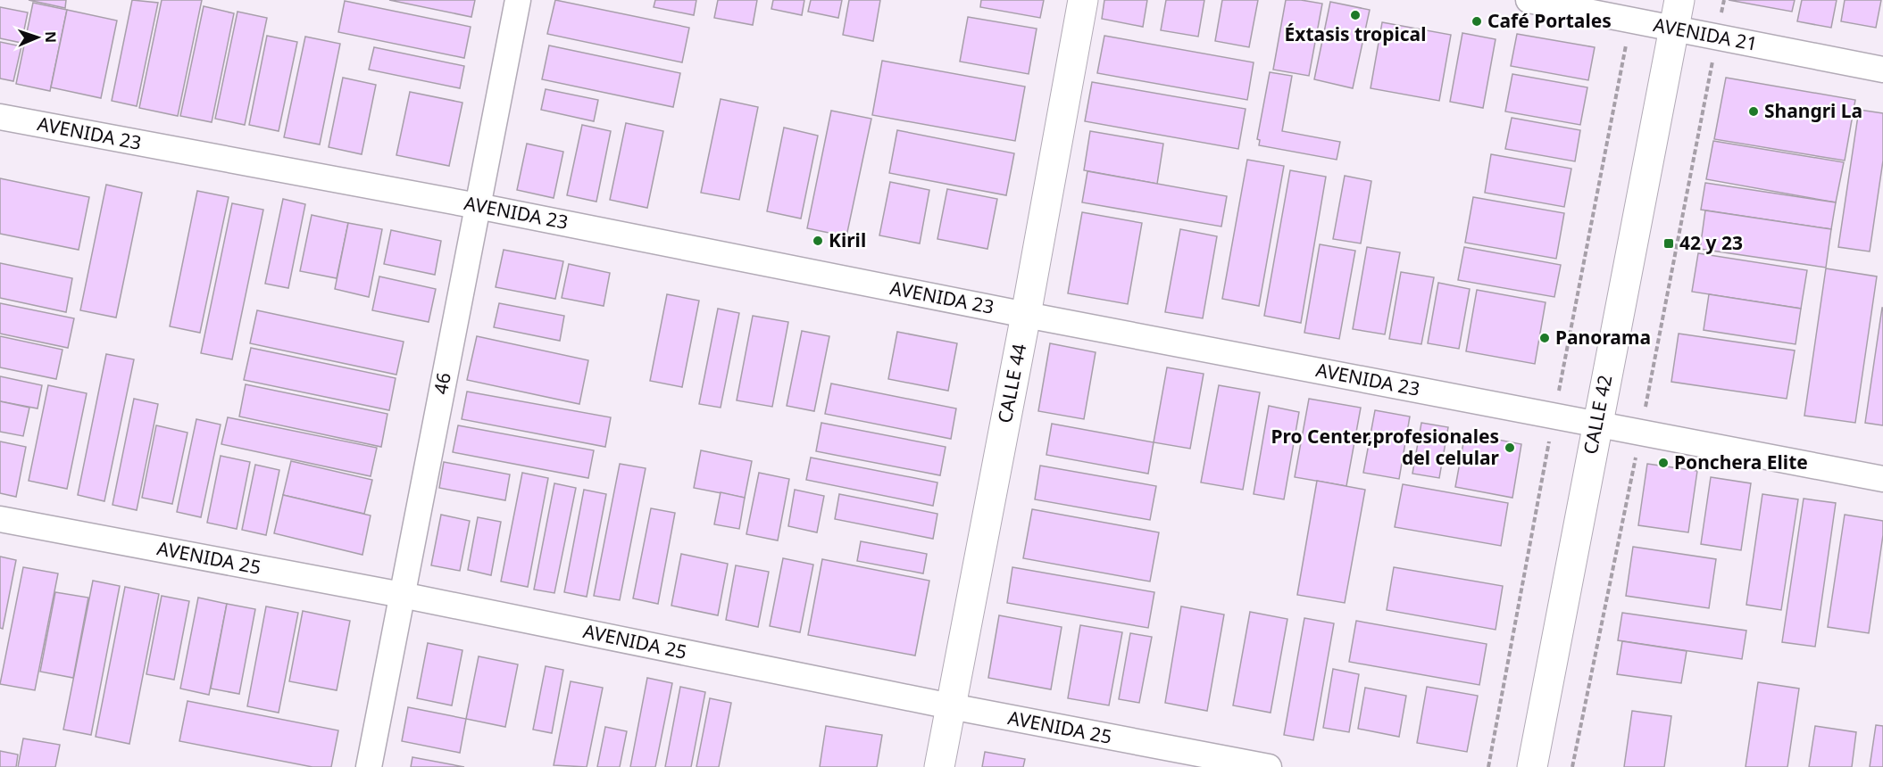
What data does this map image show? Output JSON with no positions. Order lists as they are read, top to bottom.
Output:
{
  "streets": {
    "street": [
      "AVENIDA 21",
      "AVENIDA 23",
      "46",
      "CALLE 44",
      "CALLE 42",
      "AVENIDA 25"
    ]
  },
  "crossings": [
    ["AVENIDA 21", "CALLE 42"],
    ["AVENIDA 23", "46"],
    ["AVENIDA 23", "CALLE 44"],
    ["AVENIDA 23", "CALLE 42"],
    ["46", "AVENIDA 25"],
    ["CALLE 44", "AVENIDA 25"]
  ],
  "places": {
    "other": [
      "Éxtasis tropical",
      "Café Portales",
      "Shangri La",
      "Kiril",
      "Panorama",
      "Pro Center,profesionales del celular",
      "Ponchera Elite"
    ],
    "transit": ["42 y 23"]
  },
  "north": "right"
}
